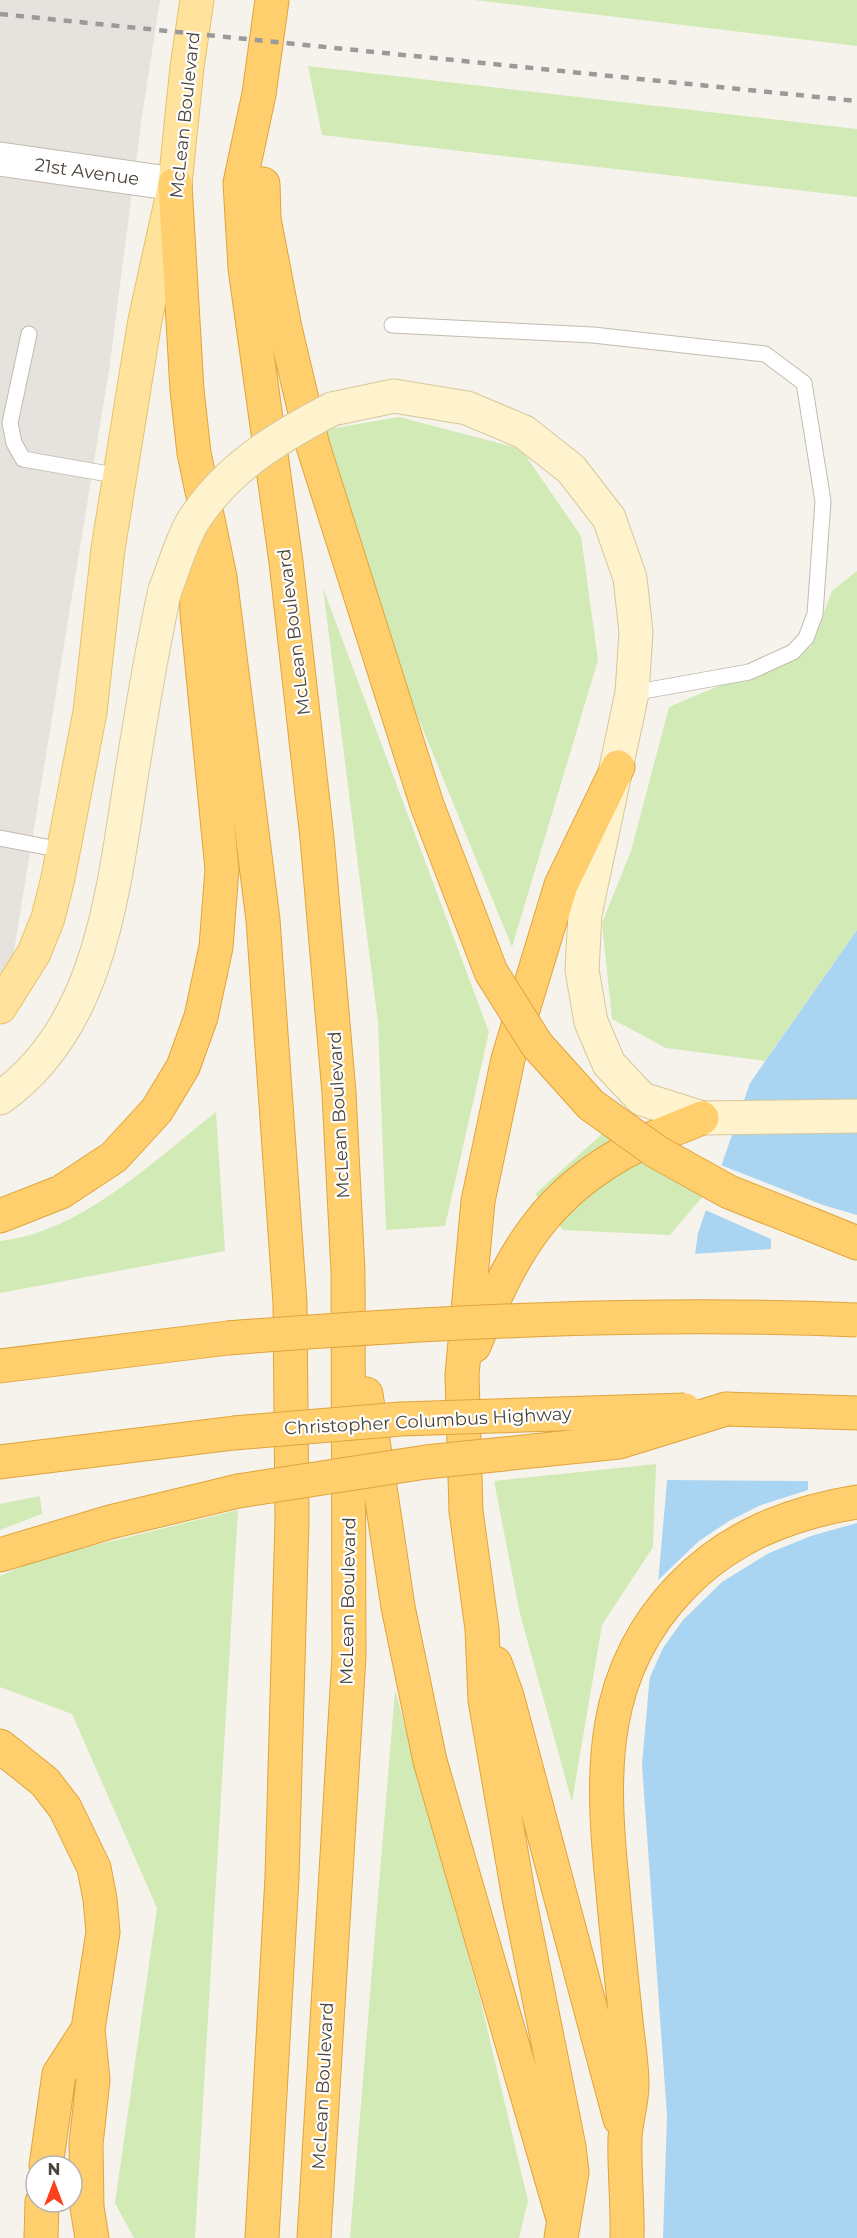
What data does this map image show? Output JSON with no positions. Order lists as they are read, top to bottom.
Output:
{
  "streets": {
    "highway": ["McLean Boulevard", "Christopher Columbus Highway"],
    "street": ["21st Avenue"]
  },
  "crossings": [
    ["McLean Boulevard", "21st Avenue"]
  ],
  "north": "top"
}
